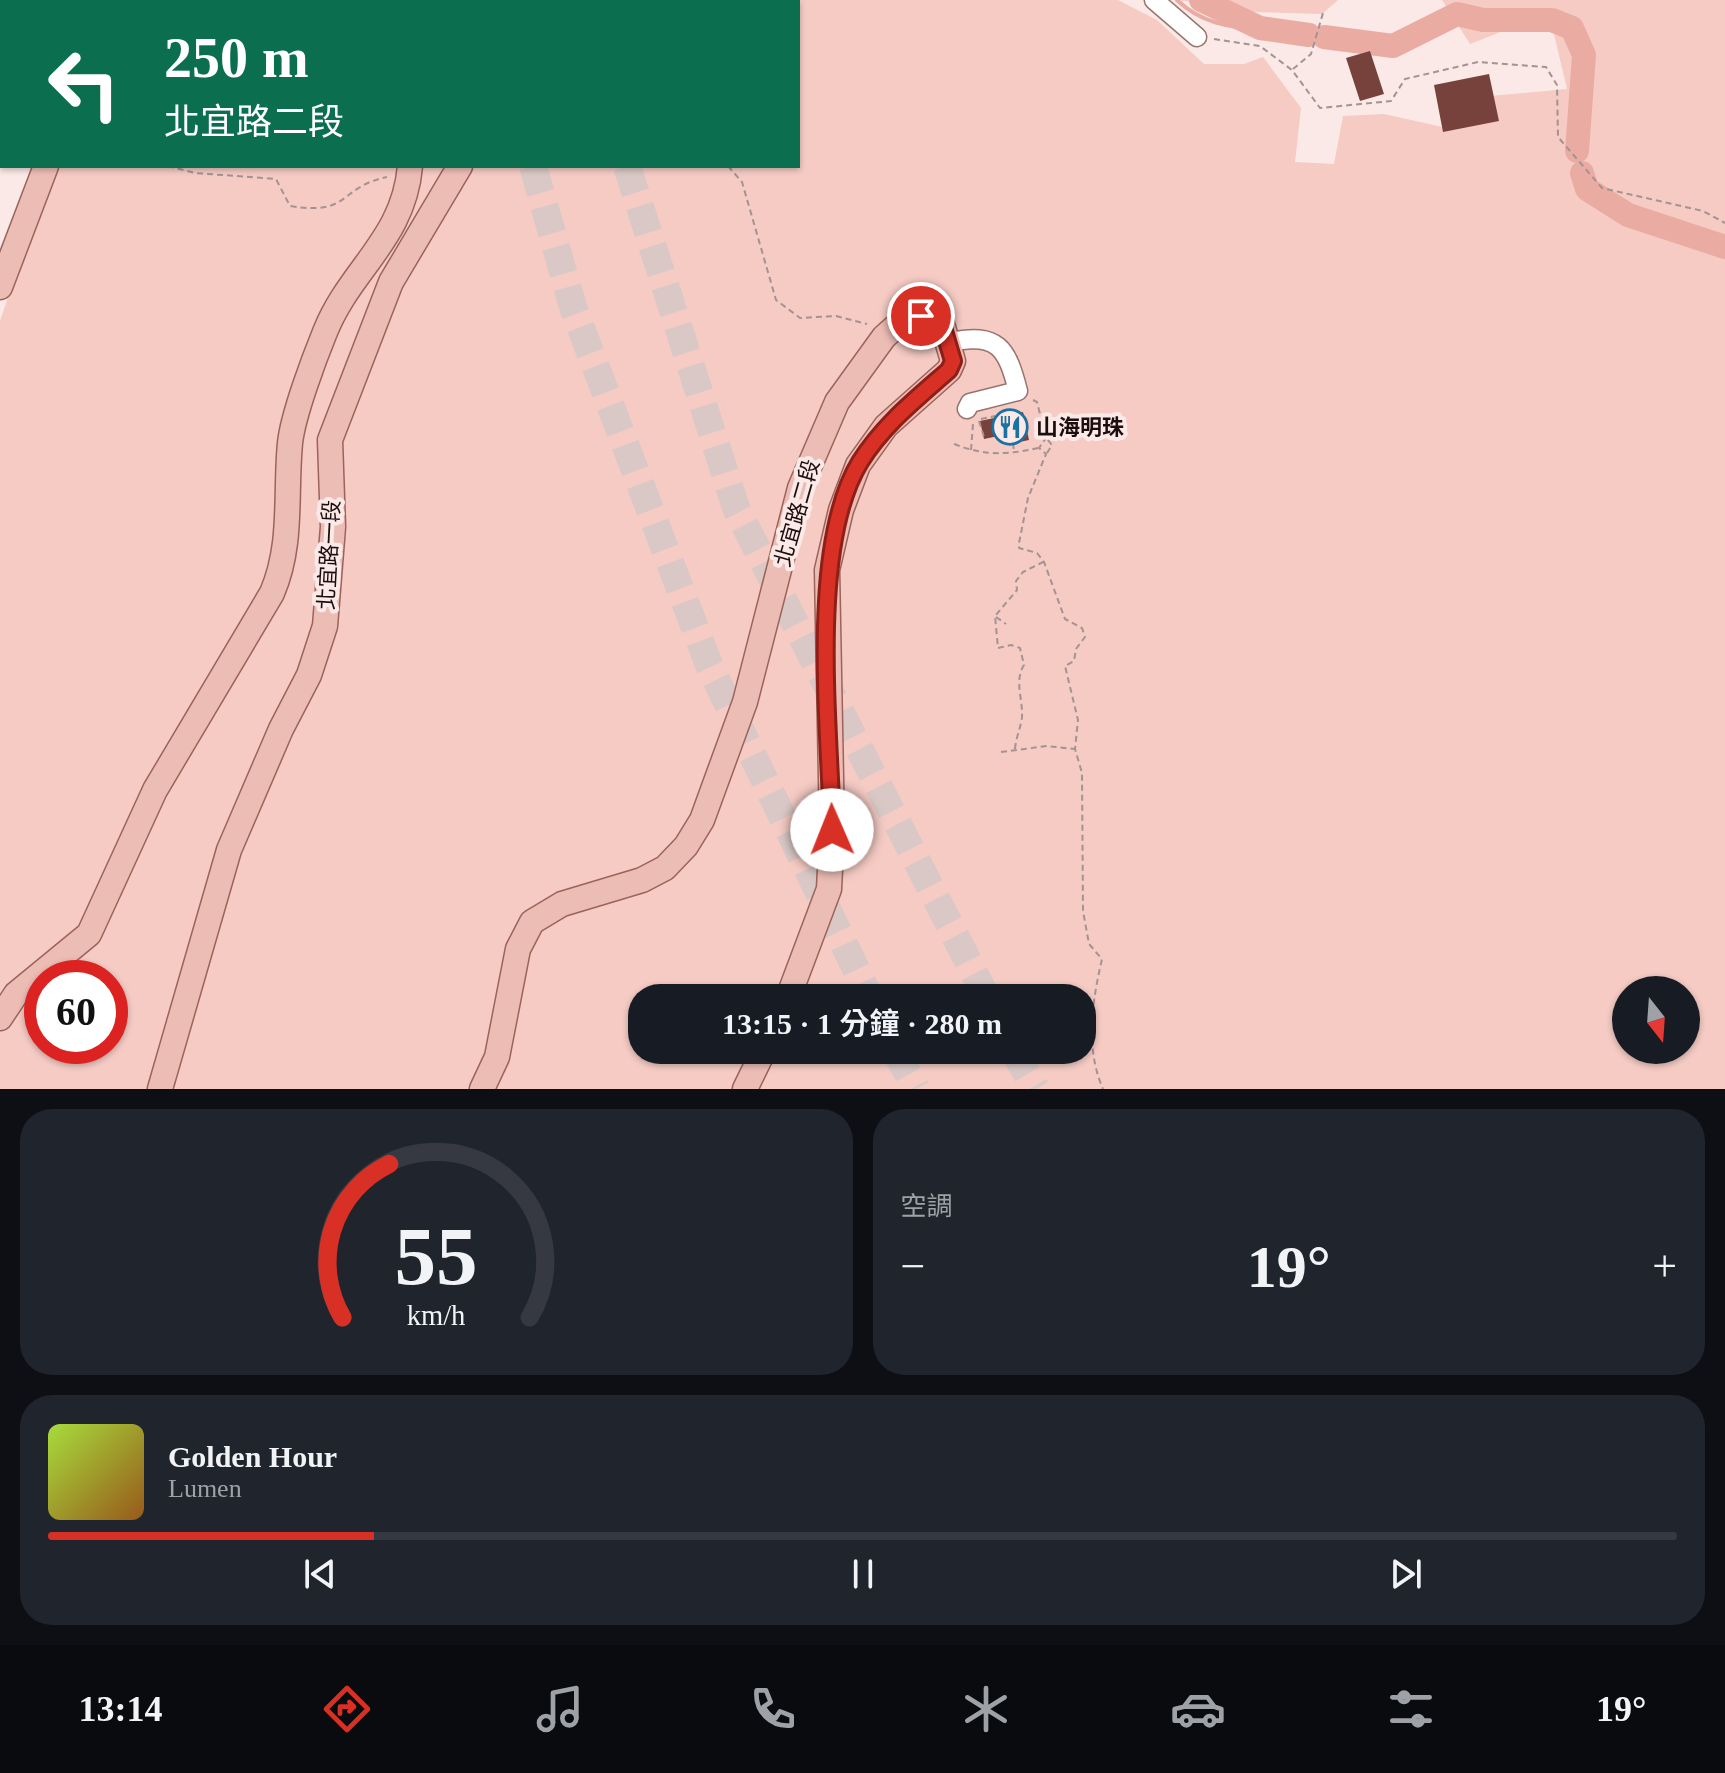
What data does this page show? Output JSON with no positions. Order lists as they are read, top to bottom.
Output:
{
  "streets": {
    "main road": ["北宜路二段", "北宜路一段"]
  },
  "places": {
    "restaurant": ["山海明珠"]
  },
  "north": "bottom",
  "page": {
    "turn": ["250 m", "北宜路二段"],
    "limit": "60",
    "trip": "13:15 · 1 分鐘 · 280 m",
    "tile": "空調",
    "heat": ["−", "19°", "+"],
    "song": ["Golden Hour", "Lumen"],
    "tabs": ["13:14", "19°"],
    "gauge": ["55", "km/h"]
  }
}
